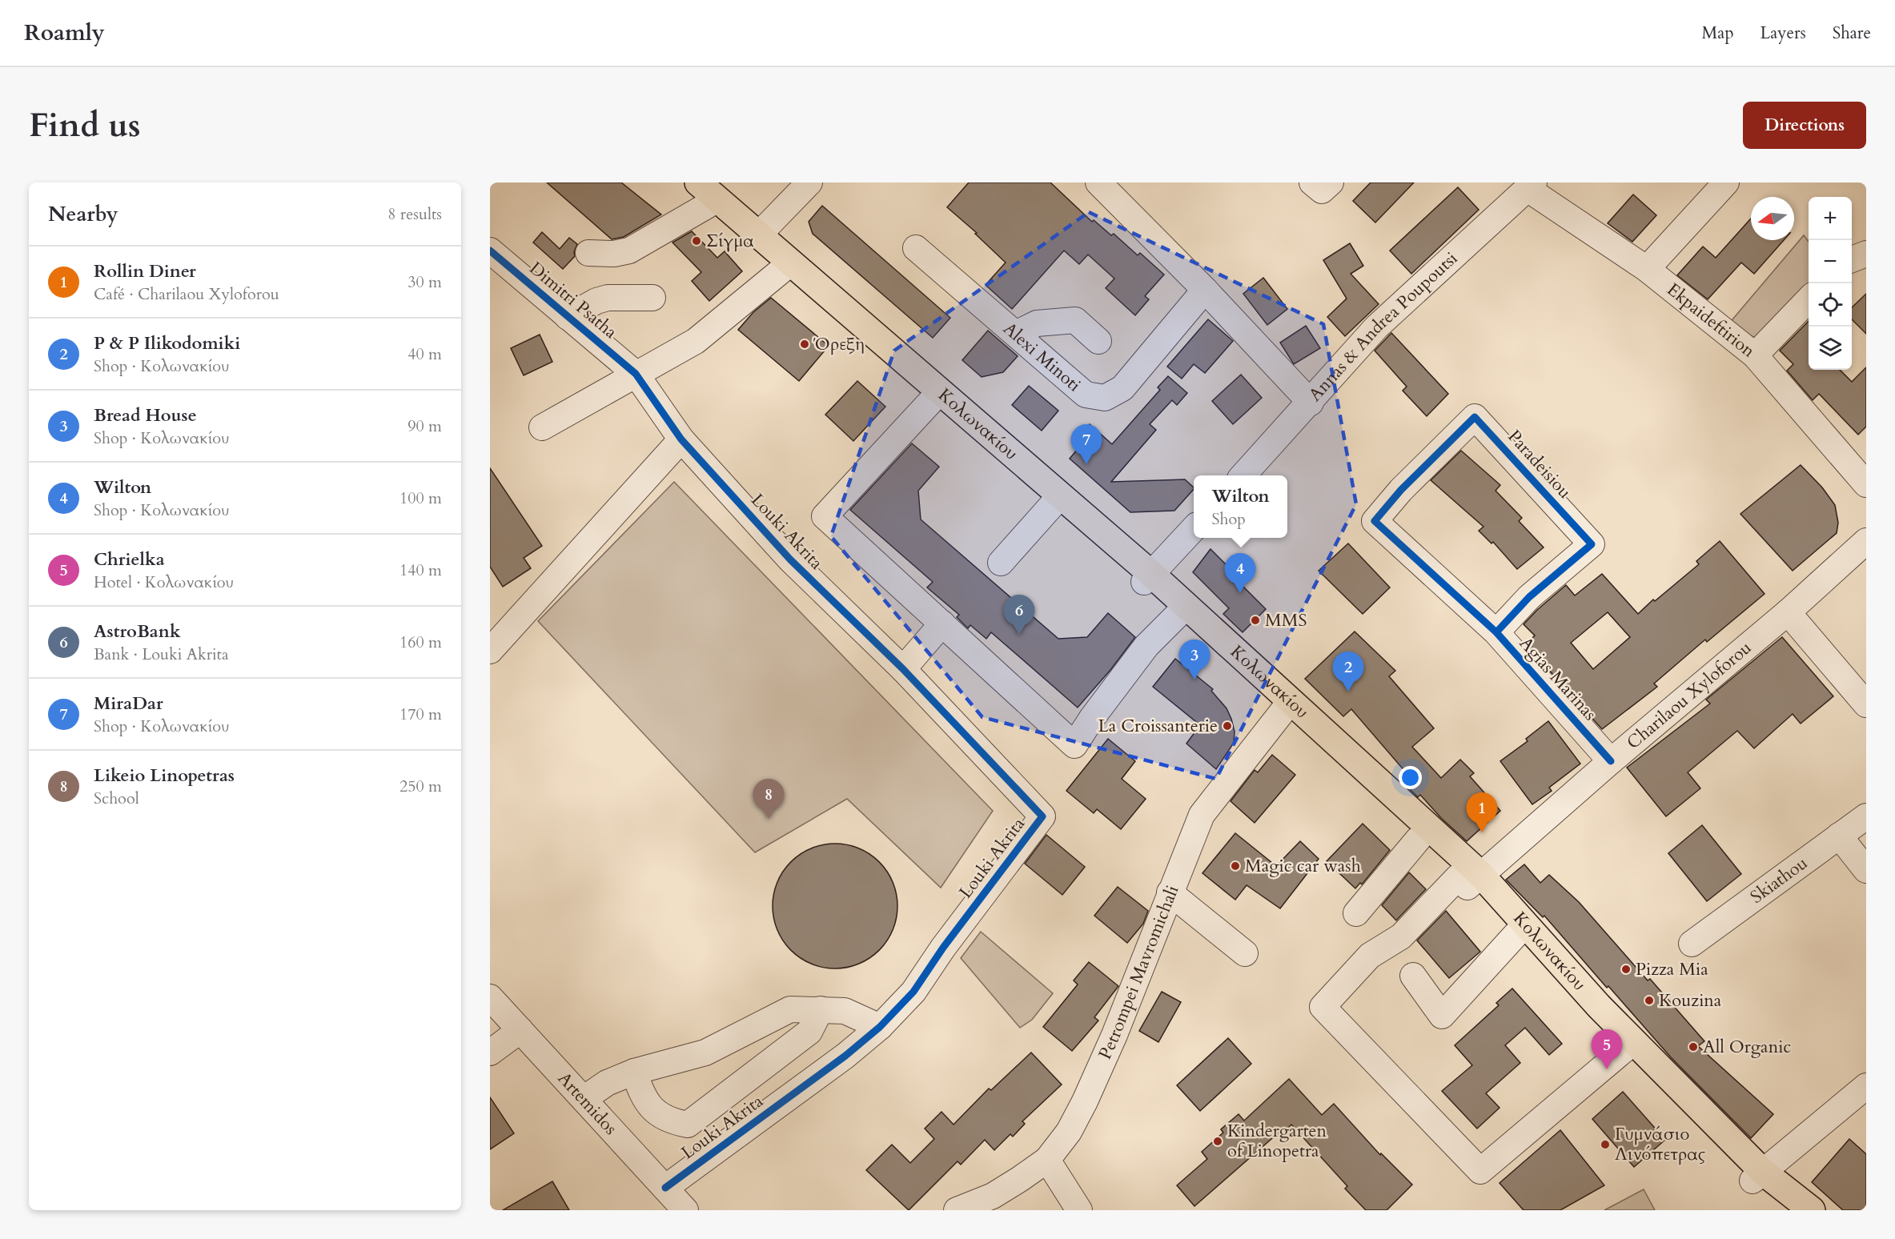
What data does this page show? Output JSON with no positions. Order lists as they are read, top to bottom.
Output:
{
  "streets": {
    "main road": ["Κολωνακίου"],
    "street": [
      "Dimitri Psatha",
      "Ekpaideftirion",
      "Annas & Andrea Poupoutsi",
      "Alexi Minoti",
      "Paradeisiou",
      "Louki Akrita",
      "Agias Marinas",
      "Charilaou Xyloforou",
      "Skiathou",
      "Petrompei Mavromichali",
      "Artemidos"
    ]
  },
  "crossings": [
    ["Dimitri Psatha", "Louki Akrita"],
    ["Ekpaideftirion", "Annas & Andrea Poupoutsi"],
    ["Κολωνακίου", "Charilaou Xyloforou"],
    ["Κολωνακίου", "Petrompei Mavromichali"],
    ["Paradeisiou", "Agias Marinas"],
    ["Louki Akrita", "Artemidos"],
    ["Agias Marinas", "Charilaou Xyloforou"]
  ],
  "places": [
    "Σίγμα",
    "Όρεξη",
    "MMS",
    "La Croissanterie",
    "Magic car wash",
    "Pizza Mia",
    "Kouzina",
    "All Organic",
    "Kindergarten of Linopetra",
    "Γυμνάσιο Λινόπετρας"
  ],
  "north": "left",
  "page": {
    "header": "Roamly",
    "nav": ["Map", "Layers", "Share"],
    "buttons": "Directions",
    "title": "Find us",
    "heading": ["Nearby", "8 results"],
    "map_buttons": ["+", "−"],
    "list": [
      {
        "mark": "1",
        "name": "Rollin Diner",
        "note": "Café · Charilaou Xyloforou",
        "value": "30 m"
      },
      {
        "mark": "2",
        "name": "P & P Ilikodomiki",
        "note": "Shop · Κολωνακίου",
        "value": "40 m"
      },
      {
        "mark": "3",
        "name": "Bread House",
        "note": "Shop · Κολωνακίου",
        "value": "90 m"
      },
      {
        "mark": "4",
        "name": "Wilton",
        "note": "Shop · Κολωνακίου",
        "value": "100 m"
      },
      {
        "mark": "5",
        "name": "Chrielka",
        "note": "Hotel · Κολωνακίου",
        "value": "140 m"
      },
      {
        "mark": "6",
        "name": "AstroBank",
        "note": "Bank · Louki Akrita",
        "value": "160 m"
      },
      {
        "mark": "7",
        "name": "MiraDar",
        "note": "Shop · Κολωνακίου",
        "value": "170 m"
      },
      {
        "mark": "8",
        "name": "Likeio Linopetras",
        "note": "School",
        "value": "250 m"
      }
    ],
    "pins": [
      "7",
      "4",
      "6",
      "3",
      "2",
      "8",
      "1",
      "5"
    ],
    "popup": ["Wilton", "Shop"]
  }
}
